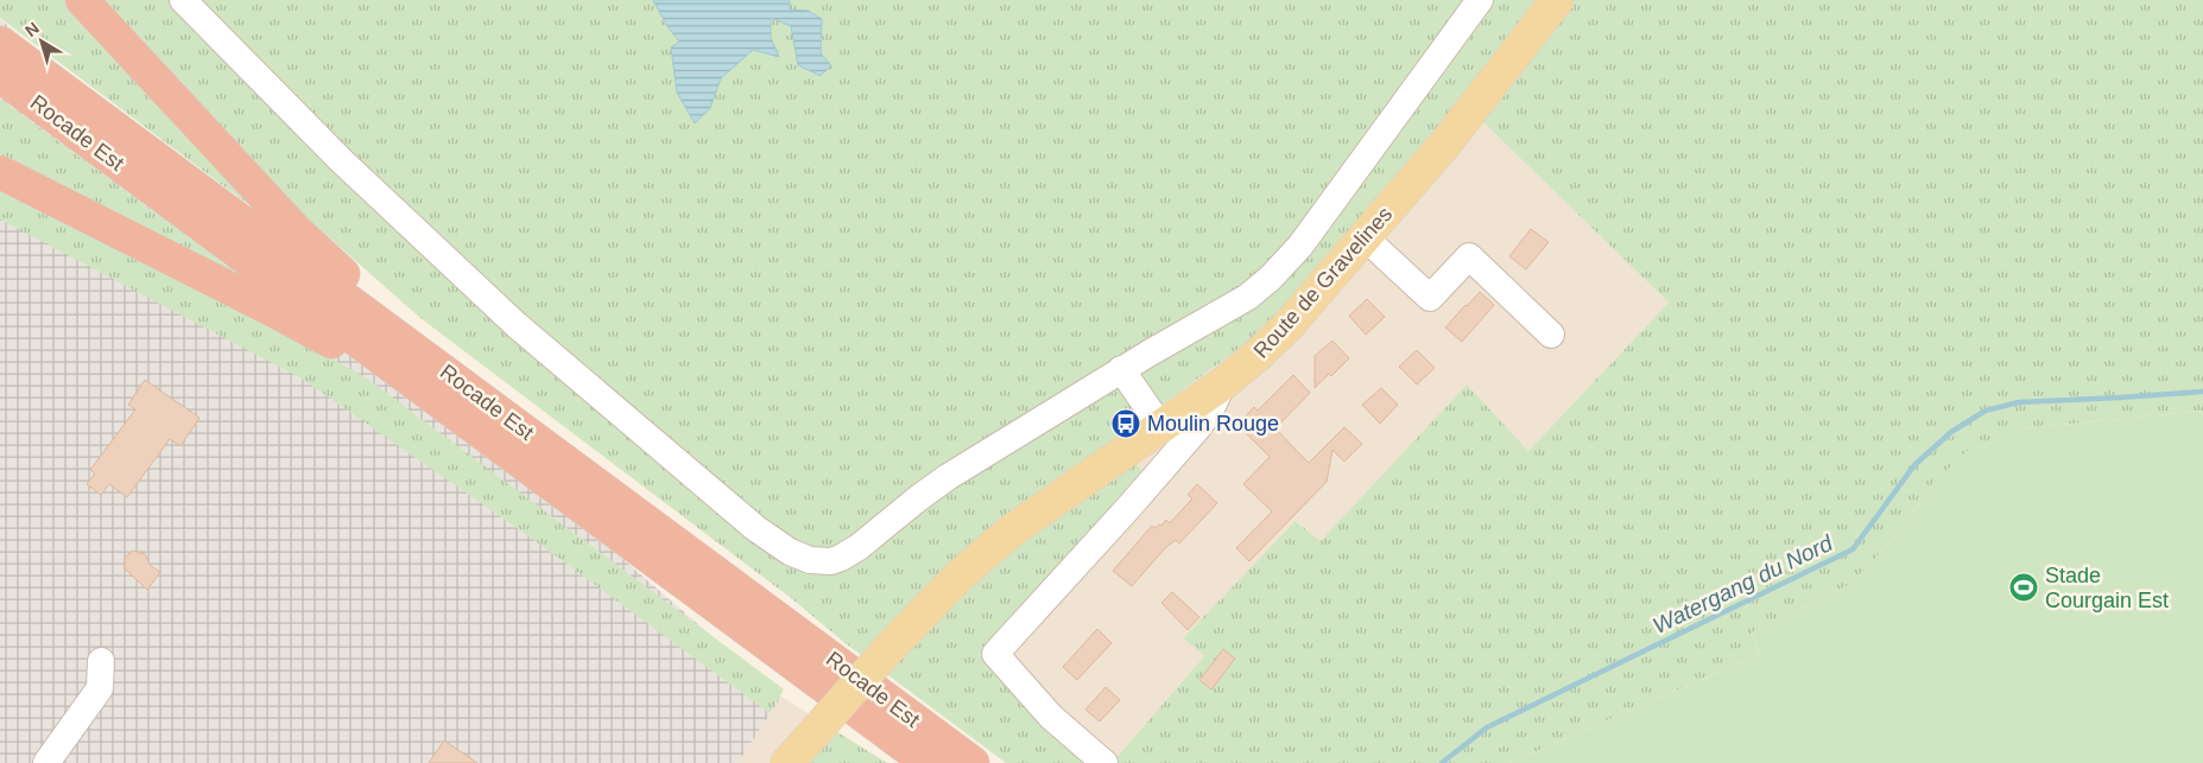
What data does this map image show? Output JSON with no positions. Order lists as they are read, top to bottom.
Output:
{
  "streets": {
    "highway": ["Rocade Est"],
    "main road": ["Route de Gravelines"]
  },
  "water": ["Watergang du Nord"],
  "places": {
    "bus stop": ["Moulin Rouge"],
    "sports": ["Stade Courgain Est"]
  },
  "north": "top left"
}
